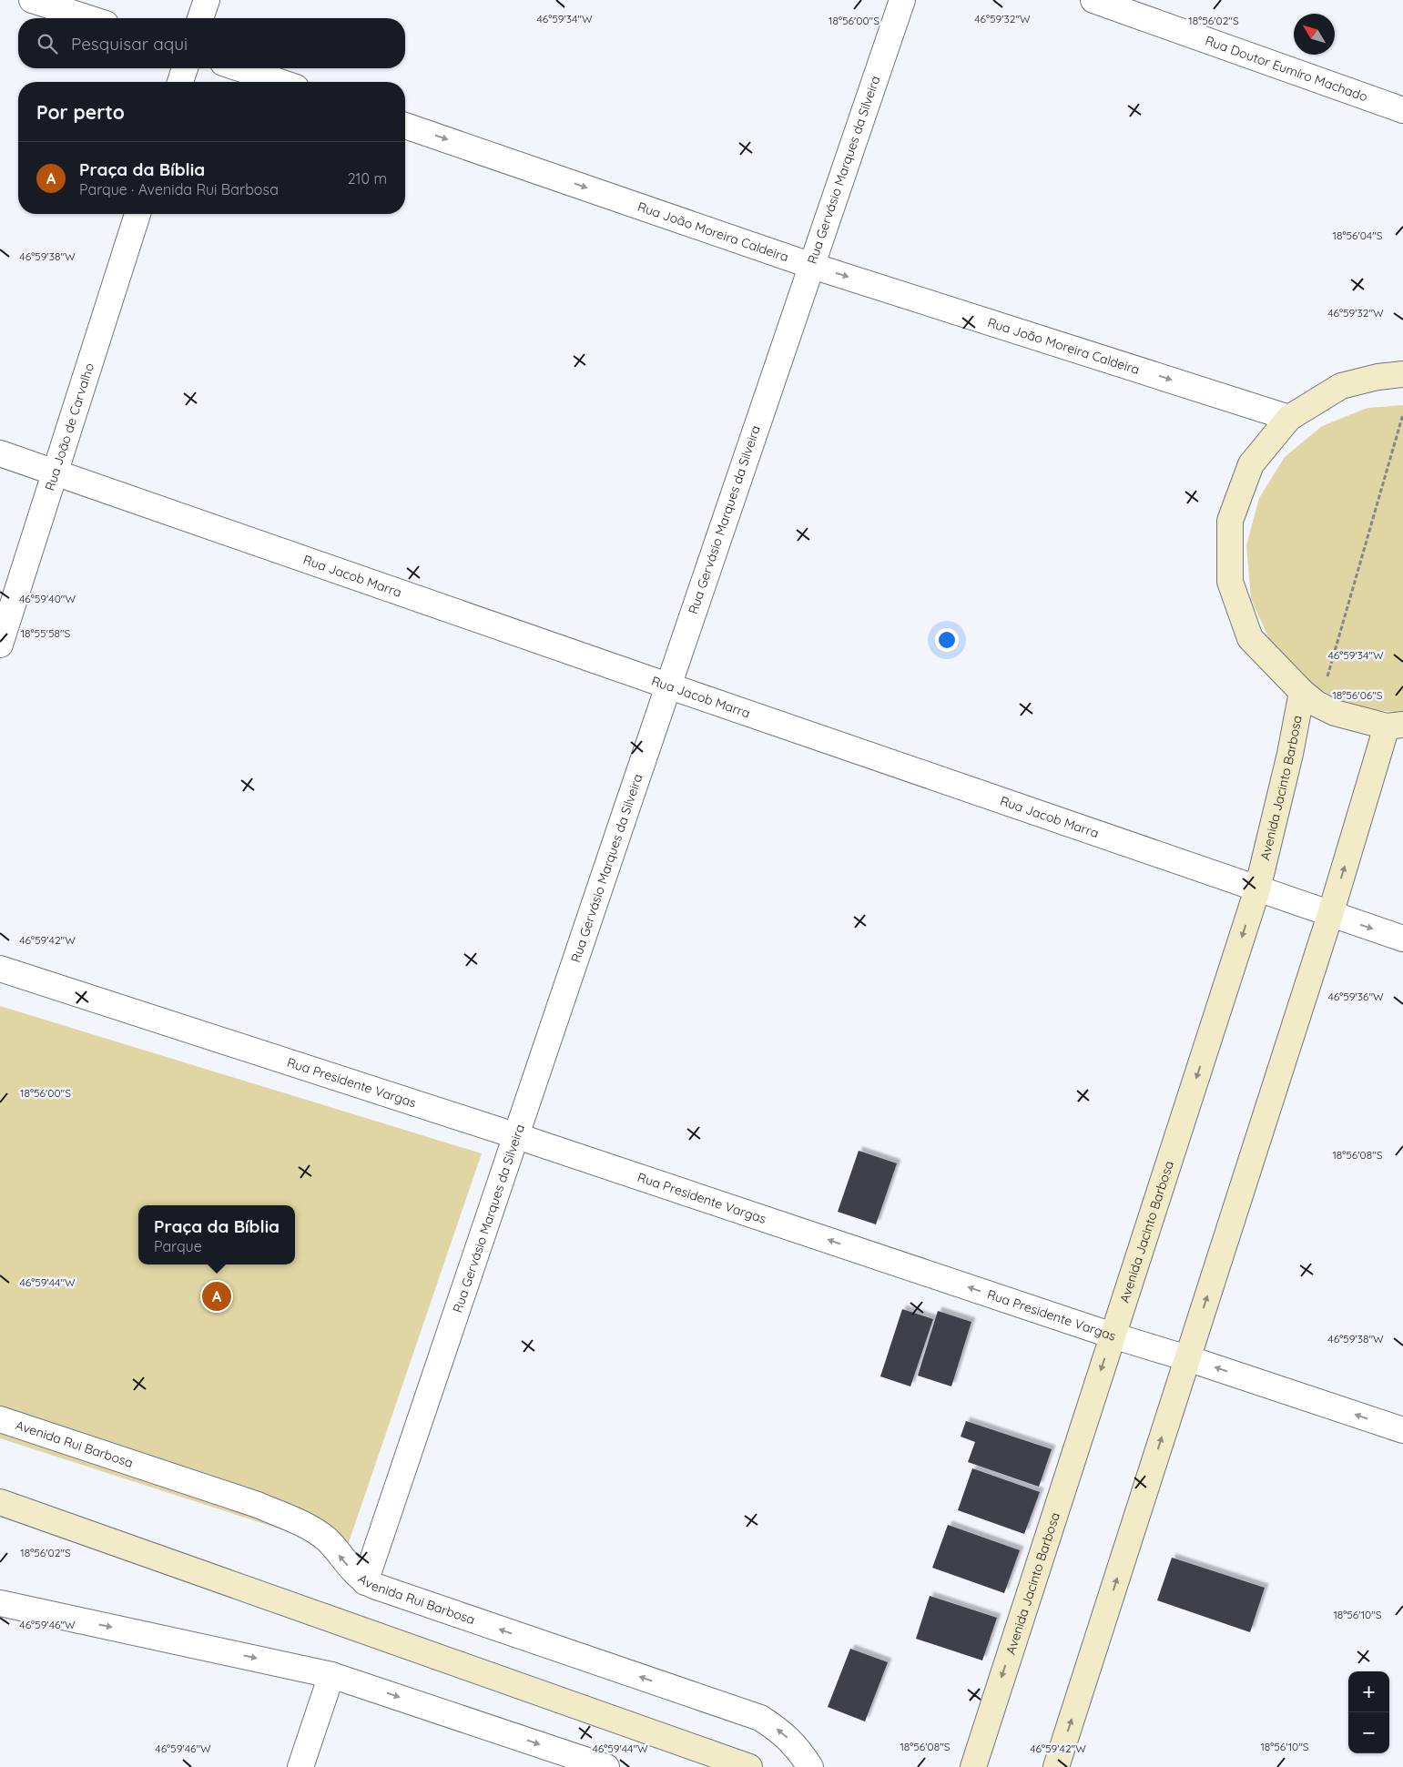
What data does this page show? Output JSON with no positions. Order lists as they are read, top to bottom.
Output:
{
  "streets": {
    "main road": ["Avenida Jacinto Barbosa"],
    "street": [
      "Rua Doutor Eumíro Machado",
      "Rua Gervásio Marques da Silveira",
      "Rua João Moreira Caldeira",
      "Rua João de Carvalho",
      "Rua Jacob Marra",
      "Rua Presidente Vargas",
      "Avenida Rui Barbosa"
    ]
  },
  "crossings": [
    ["Rua Gervásio Marques da Silveira", "Rua João Moreira Caldeira"],
    ["Rua Gervásio Marques da Silveira", "Rua Jacob Marra"],
    ["Rua Gervásio Marques da Silveira", "Rua Presidente Vargas"],
    ["Rua Gervásio Marques da Silveira", "Avenida Rui Barbosa"],
    ["Rua João de Carvalho", "Rua Jacob Marra"],
    ["Rua Jacob Marra", "Avenida Jacinto Barbosa"],
    ["Avenida Jacinto Barbosa", "Rua Presidente Vargas"]
  ],
  "one_way": ["Rua João Moreira Caldeira", "Rua Presidente Vargas"],
  "north": "top left",
  "page": {
    "search": "Pesquisar aqui",
    "heading": "Por perto",
    "list": [
      {
        "mark": "A",
        "name": "Praça da Bíblia",
        "note": "Parque · Avenida Rui Barbosa",
        "value": "210 m"
      }
    ],
    "popup": ["Praça da Bíblia", "Parque"],
    "pins": "A",
    "map_buttons": ["+", "−"]
  },
  "coordinates": [
    "46°59'34\"W",
    "46°59'32\"W",
    "18°56'00\"S",
    "18°56'02\"S",
    "18°56'04\"S",
    "46°59'38\"W",
    "46°59'40\"W",
    "18°55'58\"S",
    "18°56'06\"S",
    "46°59'42\"W",
    "46°59'36\"W",
    "18°56'08\"S",
    "46°59'44\"W",
    "18°56'10\"S",
    "46°59'46\"W"
  ]
}
